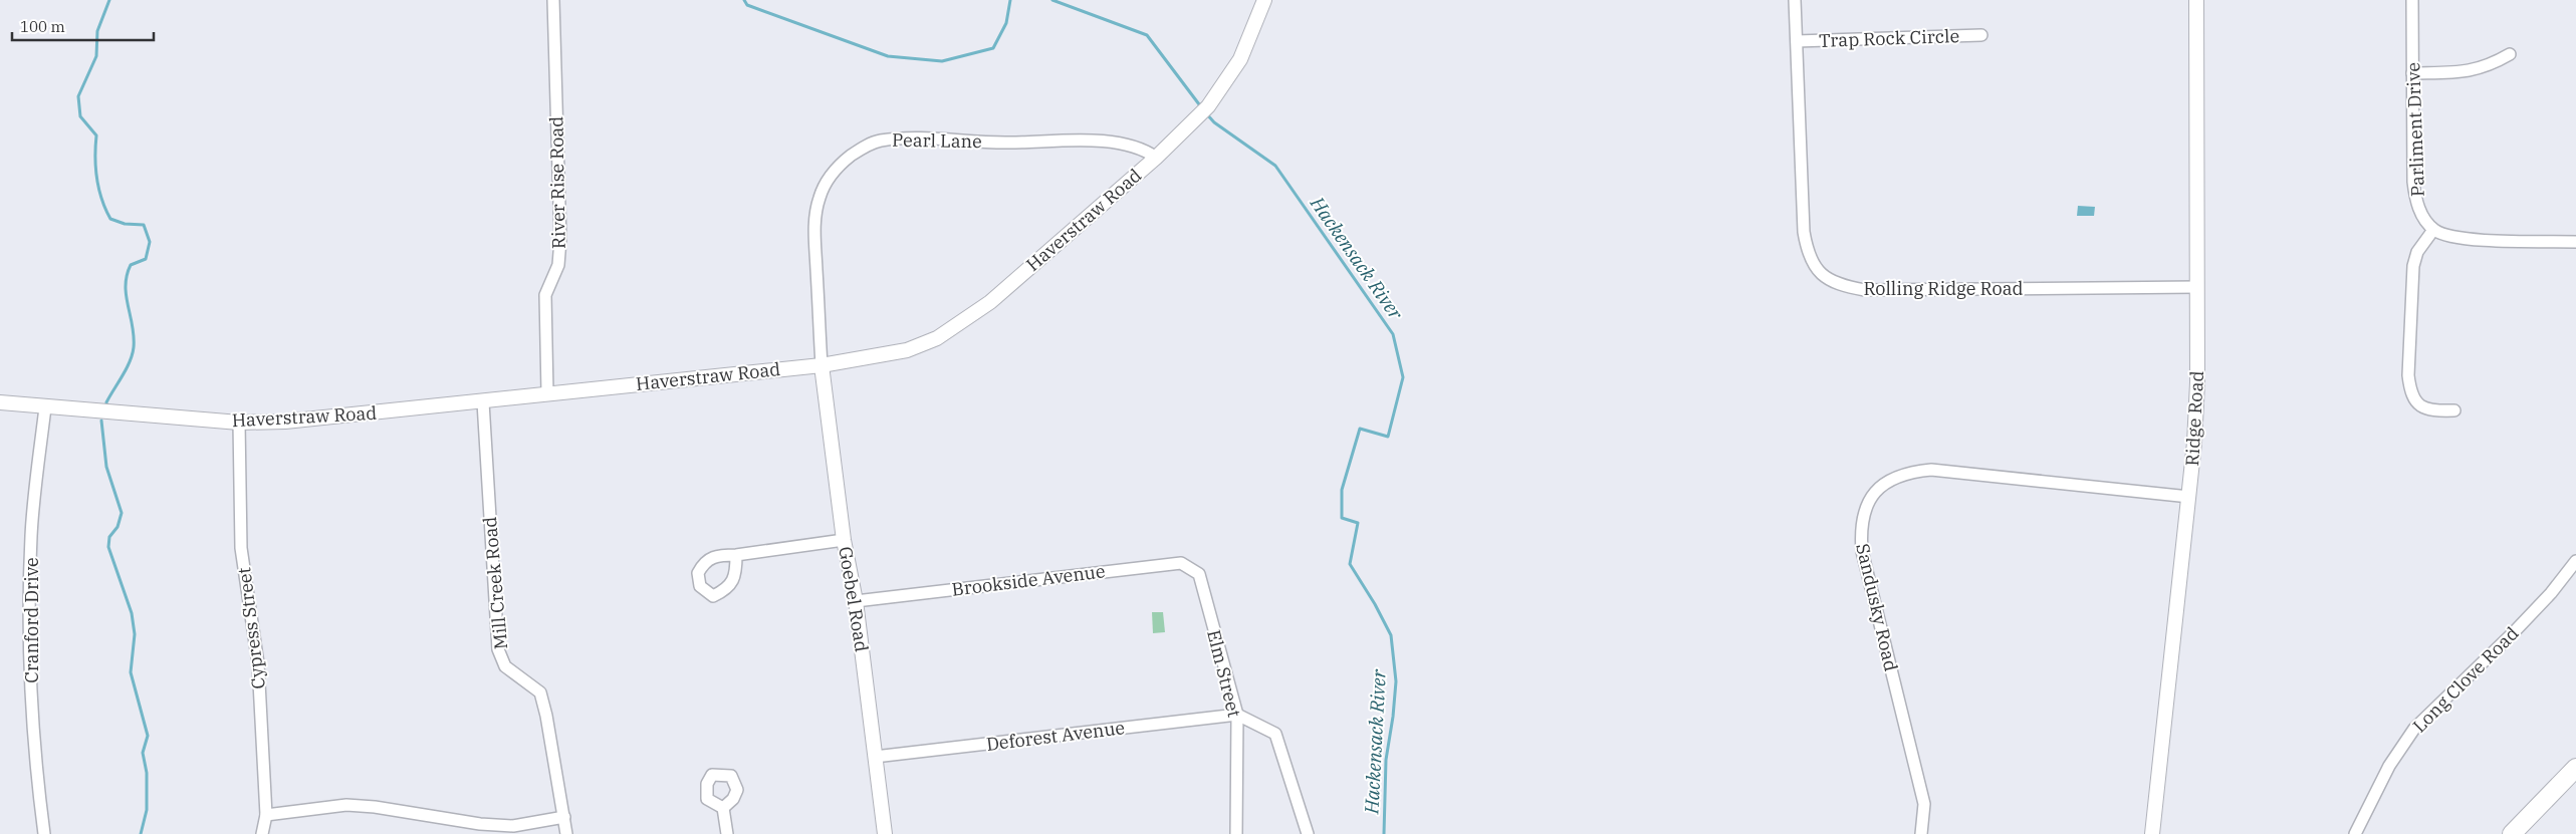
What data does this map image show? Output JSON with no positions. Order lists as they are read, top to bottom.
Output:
{
  "streets": {
    "street": [
      "Trap Rock Circle",
      "Parliment Drive",
      "Pearl Lane",
      "River Rise Road",
      "Haverstraw Road",
      "Rolling Ridge Road",
      "Ridge Road",
      "Brookside Avenue",
      "Mill Creek Road",
      "Goebel Road",
      "Sandusky Road",
      "Cranford Drive",
      "Cypress Street",
      "Elm Street",
      "Long Clove Road",
      "Deforest Avenue"
    ]
  },
  "crossings": [
    ["Trap Rock Circle", "Rolling Ridge Road"],
    ["Pearl Lane", "Haverstraw Road"],
    ["Pearl Lane", "Goebel Road"],
    ["River Rise Road", "Haverstraw Road"],
    ["Haverstraw Road", "Mill Creek Road"],
    ["Haverstraw Road", "Goebel Road"],
    ["Haverstraw Road", "Cranford Drive"],
    ["Haverstraw Road", "Cypress Street"],
    ["Rolling Ridge Road", "Ridge Road"],
    ["Ridge Road", "Sandusky Road"],
    ["Brookside Avenue", "Goebel Road"],
    ["Brookside Avenue", "Elm Street"],
    ["Goebel Road", "Deforest Avenue"],
    ["Elm Street", "Deforest Avenue"]
  ],
  "water": ["Hackensack River"],
  "scale_bar": "100 m"
}
